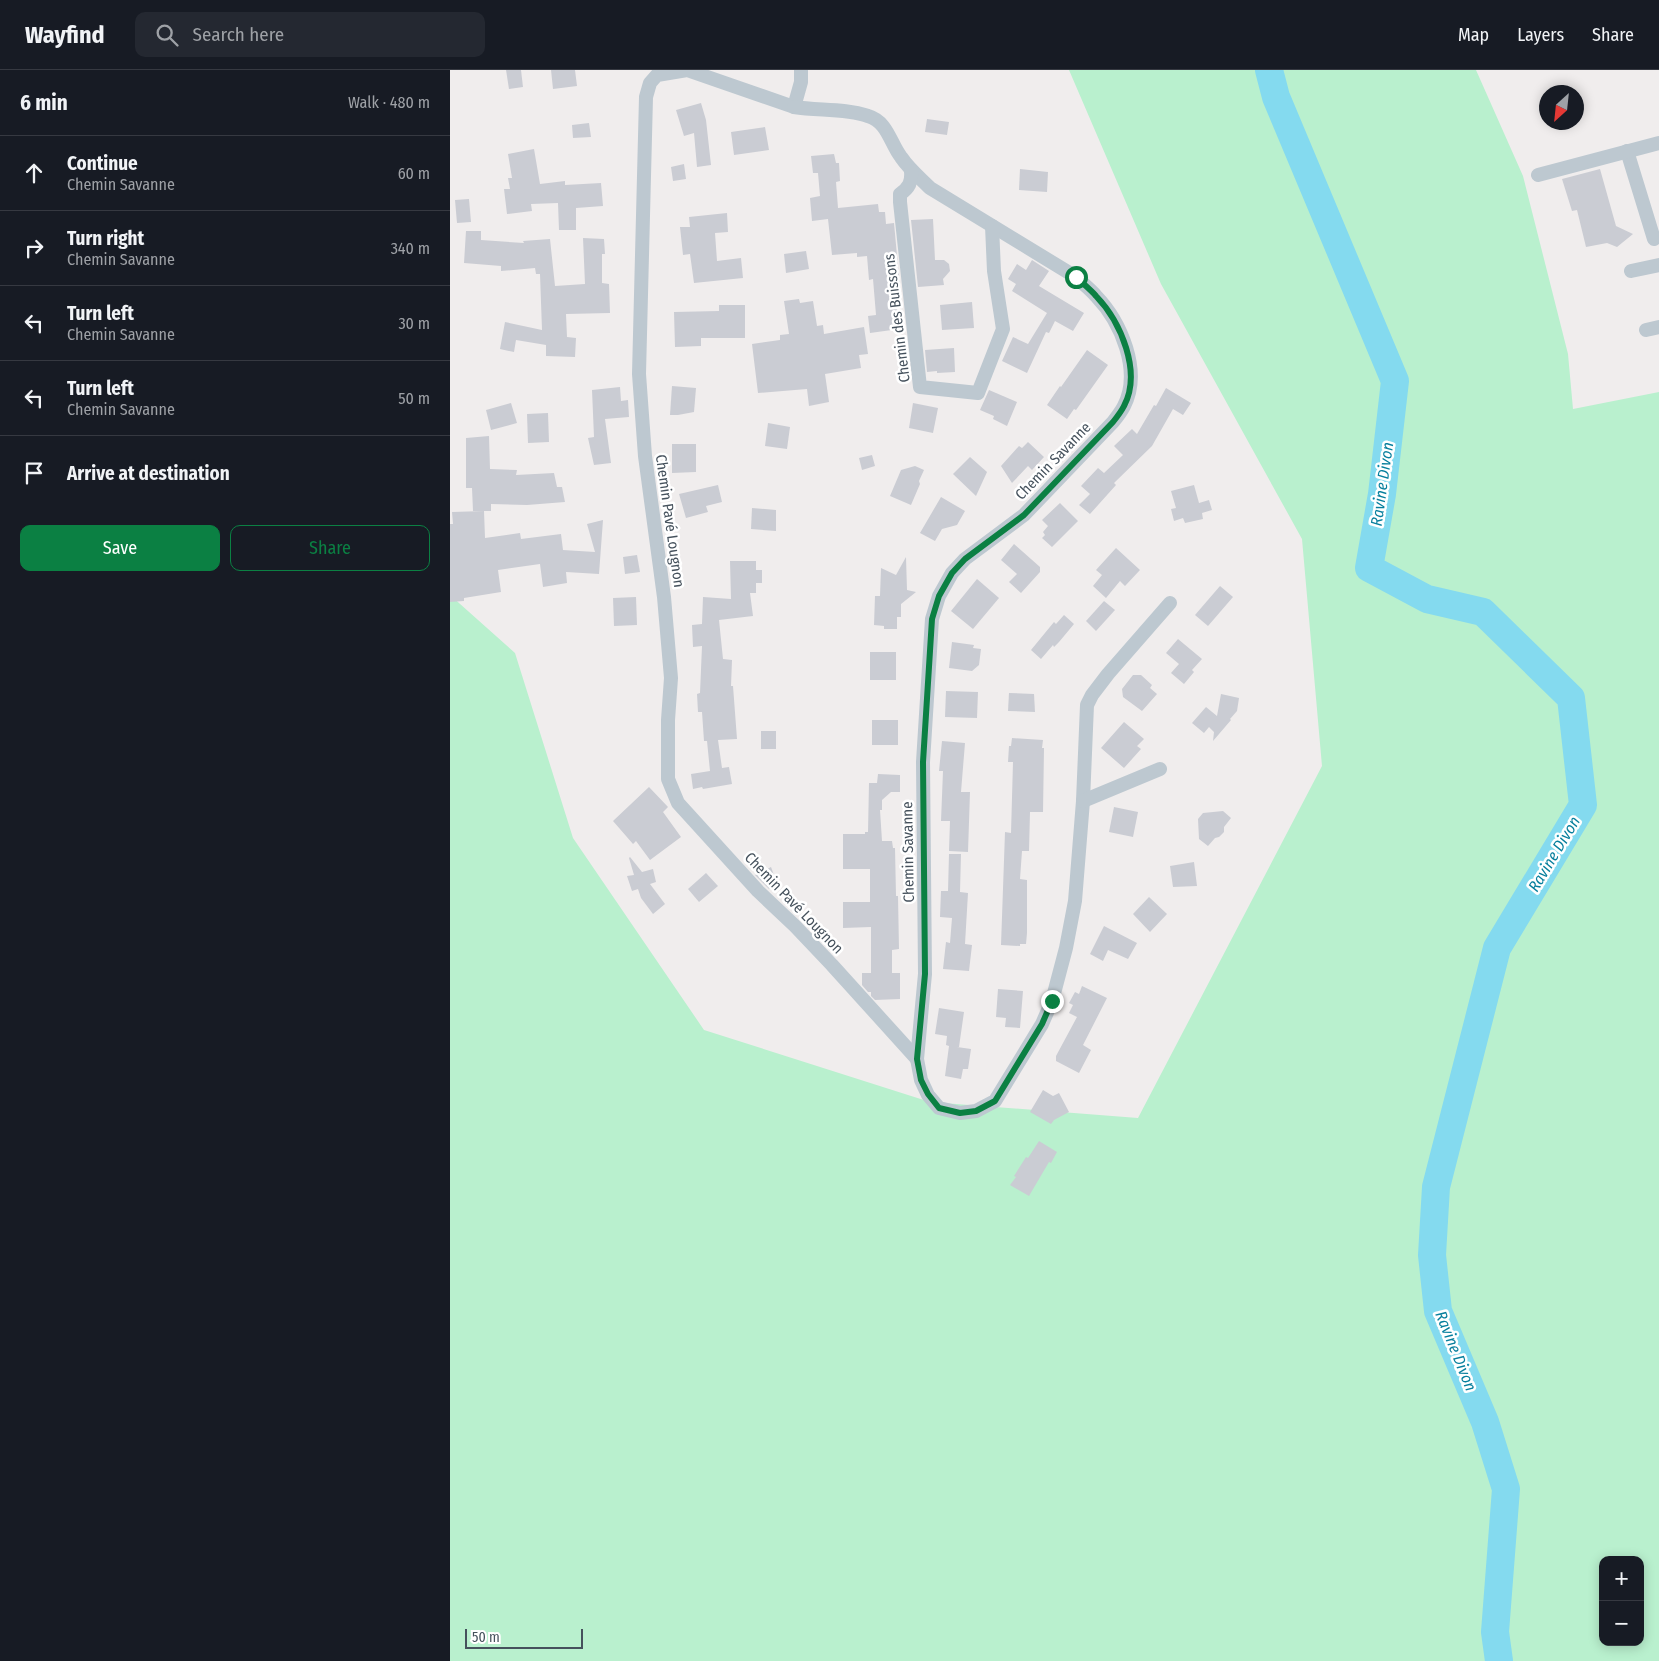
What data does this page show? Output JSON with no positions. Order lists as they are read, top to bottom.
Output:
{
  "streets": {
    "street": ["Chemin des Buissons", "Chemin Savanne", "Chemin Pavé Lougnon"]
  },
  "crossings": [
    ["Chemin des Buissons", "Chemin Savanne"],
    ["Chemin Savanne", "Chemin Pavé Lougnon"]
  ],
  "water": ["Ravine Divon"],
  "scale_bar": "50 m",
  "north": "bottom left",
  "page": {
    "header": "Wayfind",
    "search": "Search here",
    "nav": ["Map", "Layers", "Share"],
    "heading": ["6 min", "Walk · 480 m"],
    "list": [
      ["Continue", "Chemin Savanne", "60 m"],
      ["Turn right", "Chemin Savanne", "340 m"],
      ["Turn left", "Chemin Savanne", "30 m"],
      ["Turn left", "Chemin Savanne", "50 m"],
      "Arrive at destination"
    ],
    "buttons": ["Save", "Share"],
    "map_buttons": ["+", "−"],
    "scale": "50 m"
  }
}
